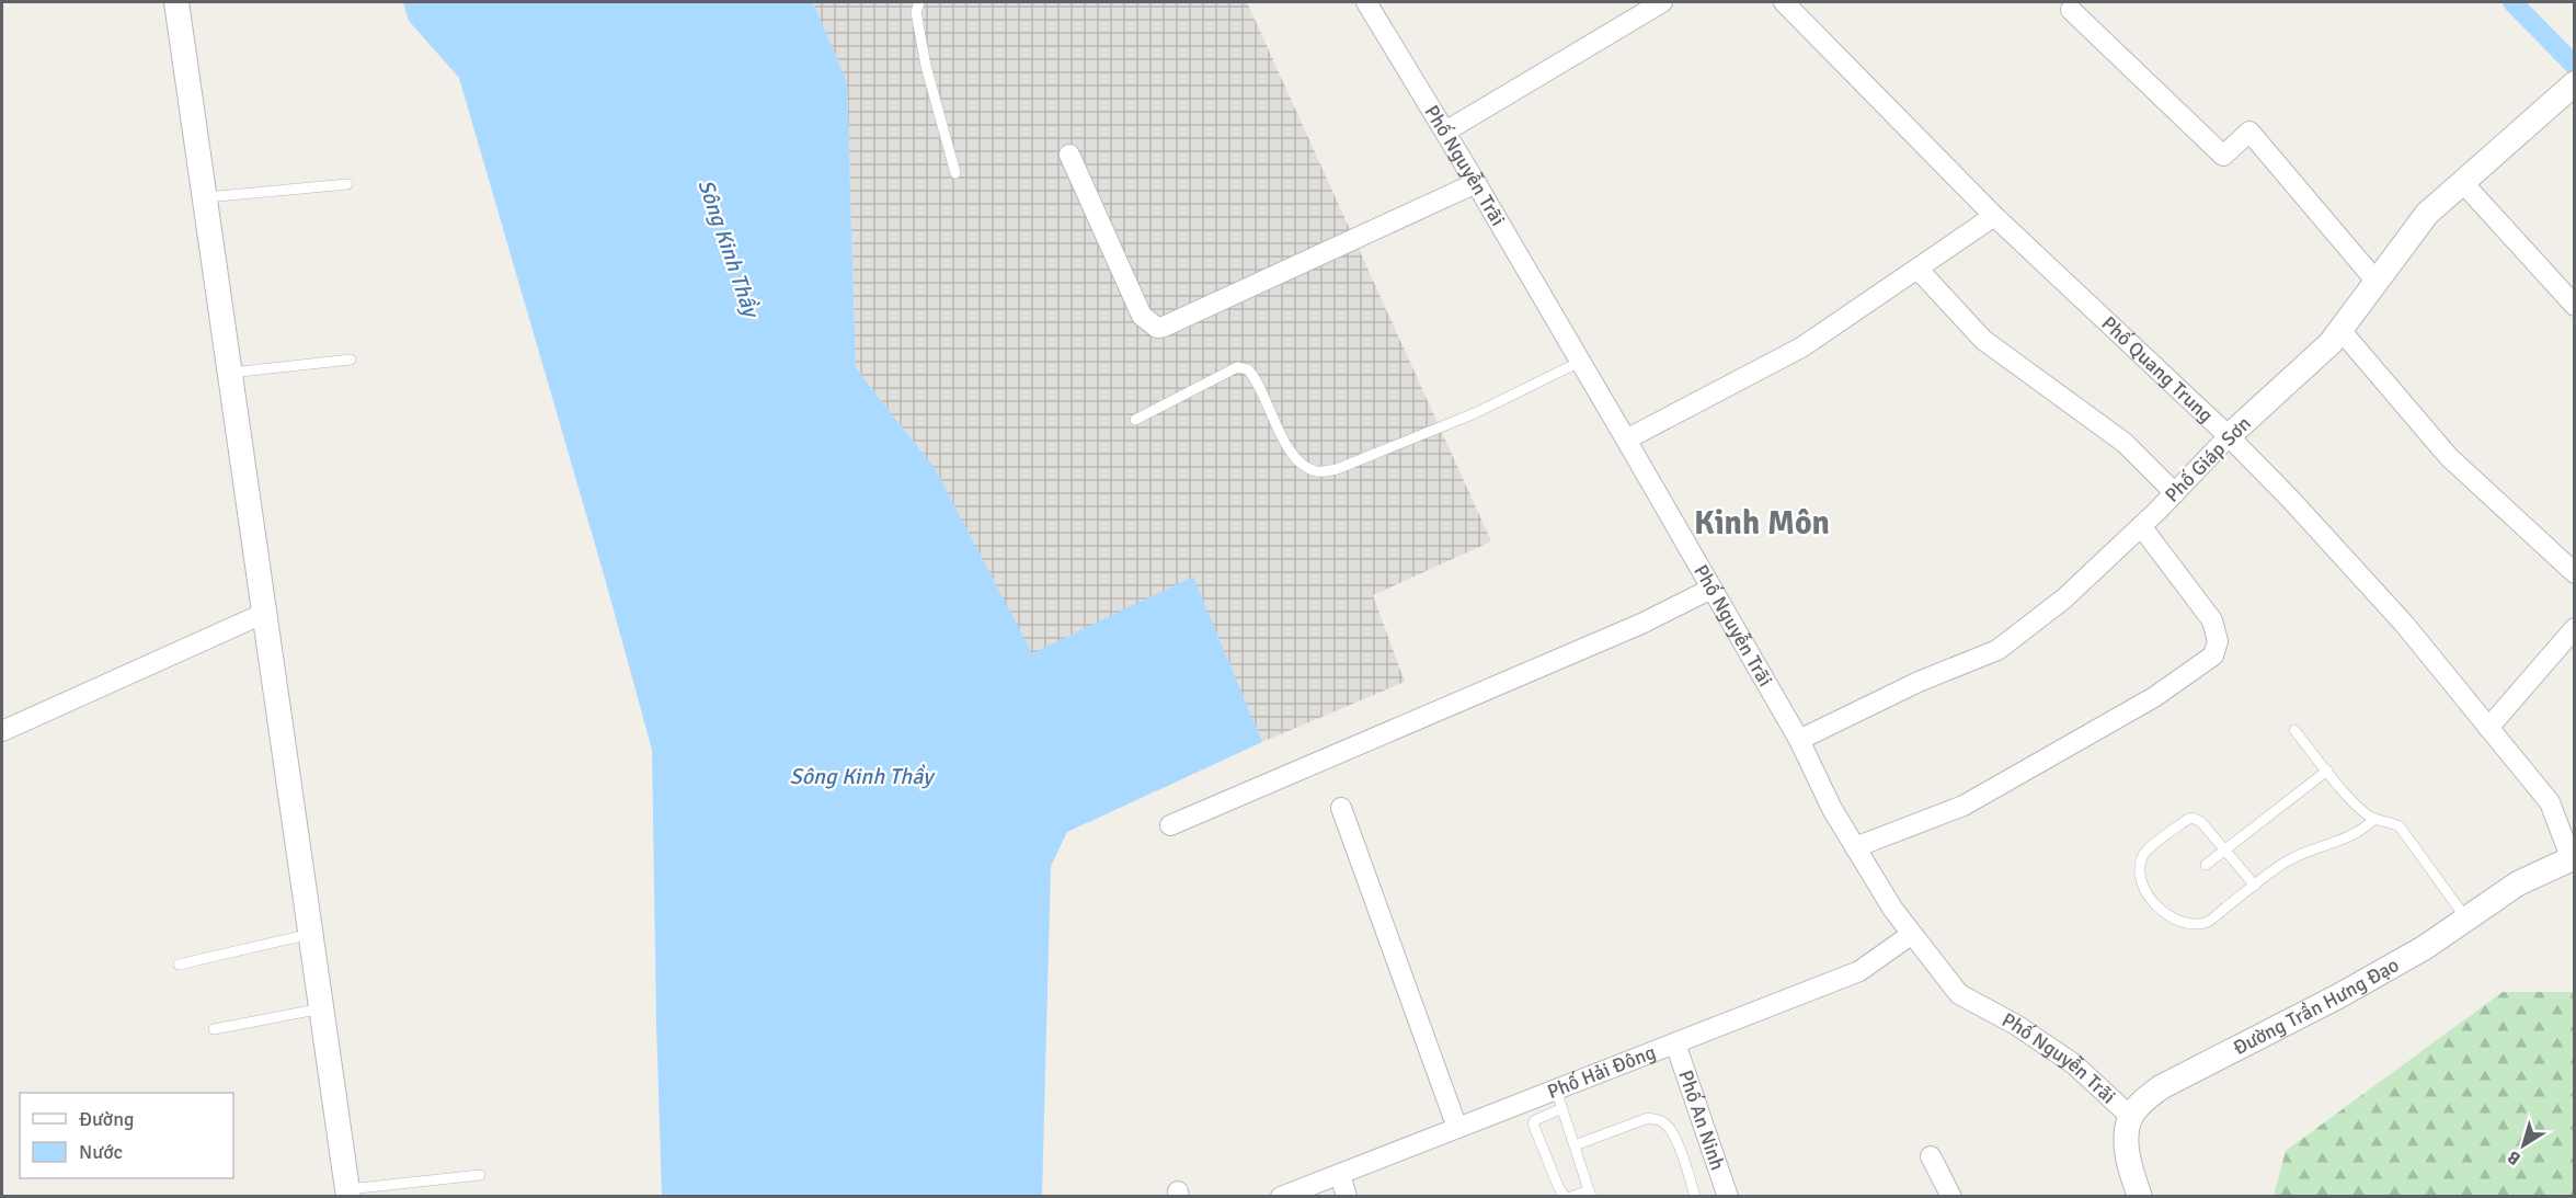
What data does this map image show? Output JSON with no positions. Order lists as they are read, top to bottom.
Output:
{
  "streets": {
    "street": [
      "Phố Nguyễn Trãi",
      "Phố Quang Trung",
      "Phố Giáp Sơn",
      "Đường Trần Hưng Đạo",
      "Phố Hải Đông",
      "Phố An Ninh"
    ]
  },
  "crossings": [
    ["Phố Nguyễn Trãi", "Phố Giáp Sơn"],
    ["Phố Nguyễn Trãi", "Đường Trần Hưng Đạo"],
    ["Phố Nguyễn Trãi", "Phố Hải Đông"],
    ["Phố Quang Trung", "Phố Giáp Sơn"],
    ["Phố Quang Trung", "Đường Trần Hưng Đạo"],
    ["Phố Hải Đông", "Phố An Ninh"]
  ],
  "districts": ["Kinh Môn"],
  "water": ["Sông Kinh Thầy"],
  "legend": ["Đường", "Nước"],
  "north": "bottom left"
}
